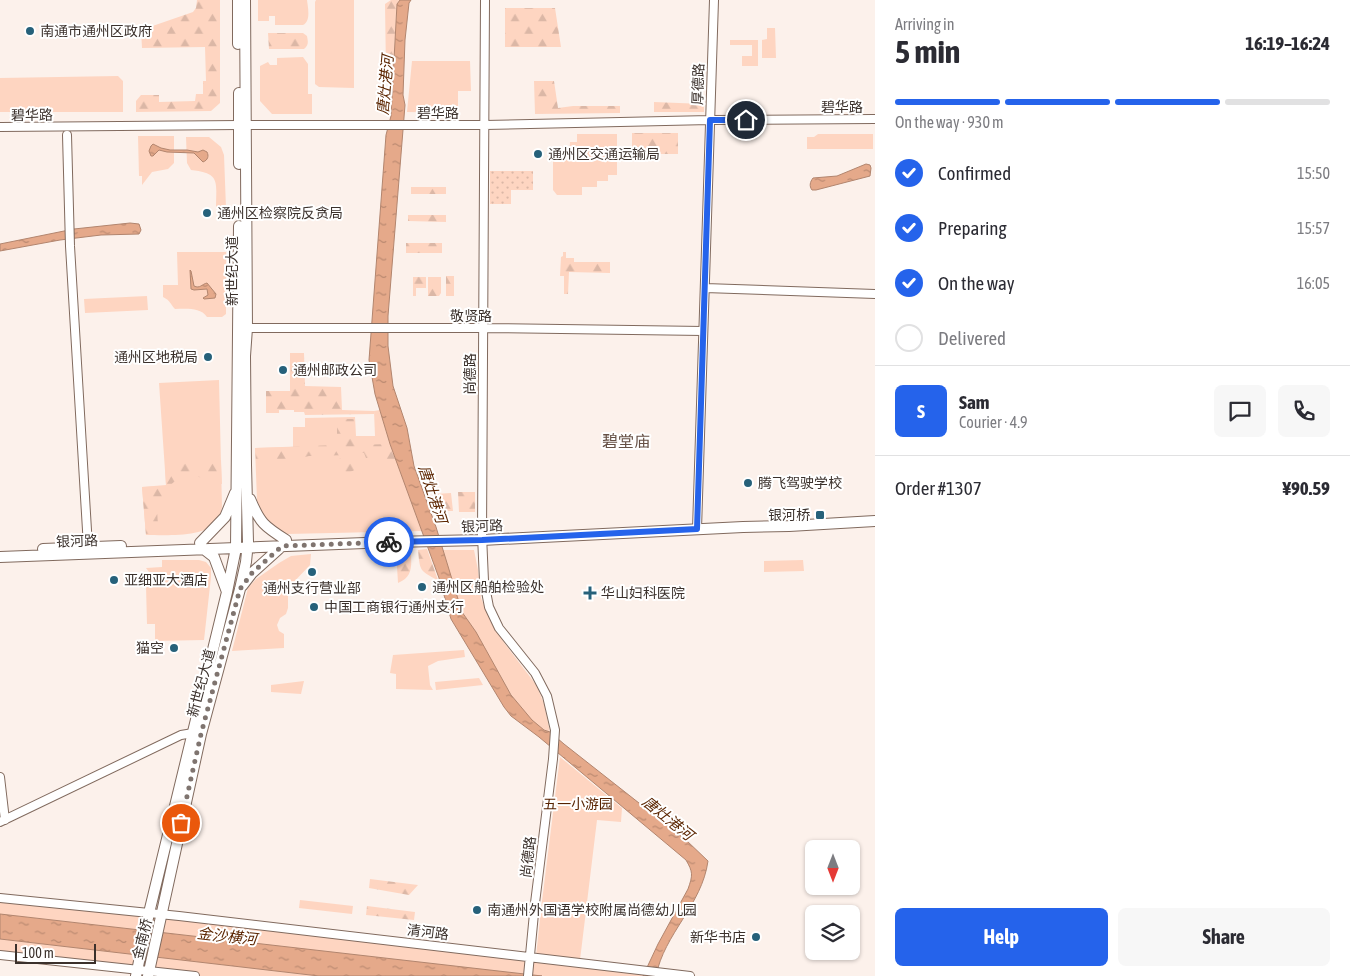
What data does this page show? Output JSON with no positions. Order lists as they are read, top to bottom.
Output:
{
  "streets": {
    "main road": ["新世纪大道", "银河路", "金南桥"],
    "street": [
      "厚德路",
      "碧华路",
      "敬贤路",
      "尚德路",
      "清河路"
    ]
  },
  "crossings": [
    ["厚德路", "碧华路"],
    ["厚德路", "敬贤路"],
    ["厚德路", "银河路"],
    ["碧华路", "新世纪大道"],
    ["碧华路", "尚德路"],
    ["新世纪大道", "敬贤路"],
    ["新世纪大道", "银河路"],
    ["新世纪大道", "清河路"],
    ["新世纪大道", "金南桥"],
    ["敬贤路", "尚德路"],
    ["尚德路", "银河路"],
    ["尚德路", "清河路"],
    ["清河路", "金南桥"]
  ],
  "districts": ["碧堂庙"],
  "water": ["唐灶港河", "金沙横河"],
  "parks": ["五一小游园"],
  "places": {
    "other": [
      "南通市通州区政府",
      "通州区交通运输局",
      "通州区检察院反贪局",
      "通州区地税局",
      "通州邮政公司",
      "腾飞驾驶学校",
      "通州支行营业部",
      "亚细亚大酒店",
      "通州区船舶检验处",
      "中国工商银行通州支行",
      "猫空",
      "南通州外国语学校附属尚德幼儿园",
      "新华书店"
    ],
    "transit": ["银河桥"],
    "health": ["华山妇科医院"]
  },
  "scale_bar": "100 m",
  "north": "bottom",
  "page": {
    "heading": ["5 min", "Arriving in", "16:19–16:24"],
    "panel": [
      "Sam",
      "Courier · 4.9",
      "Order #1307",
      "¥90.59"
    ],
    "bar": "On the way · 930 m",
    "list": [
      ["Confirmed", "15:50"],
      ["Preparing", "15:57"],
      ["On the way", "16:05"],
      "Delivered"
    ],
    "round": "S",
    "buttons": ["Help", "Share"],
    "scale": "100 m"
  }
}
